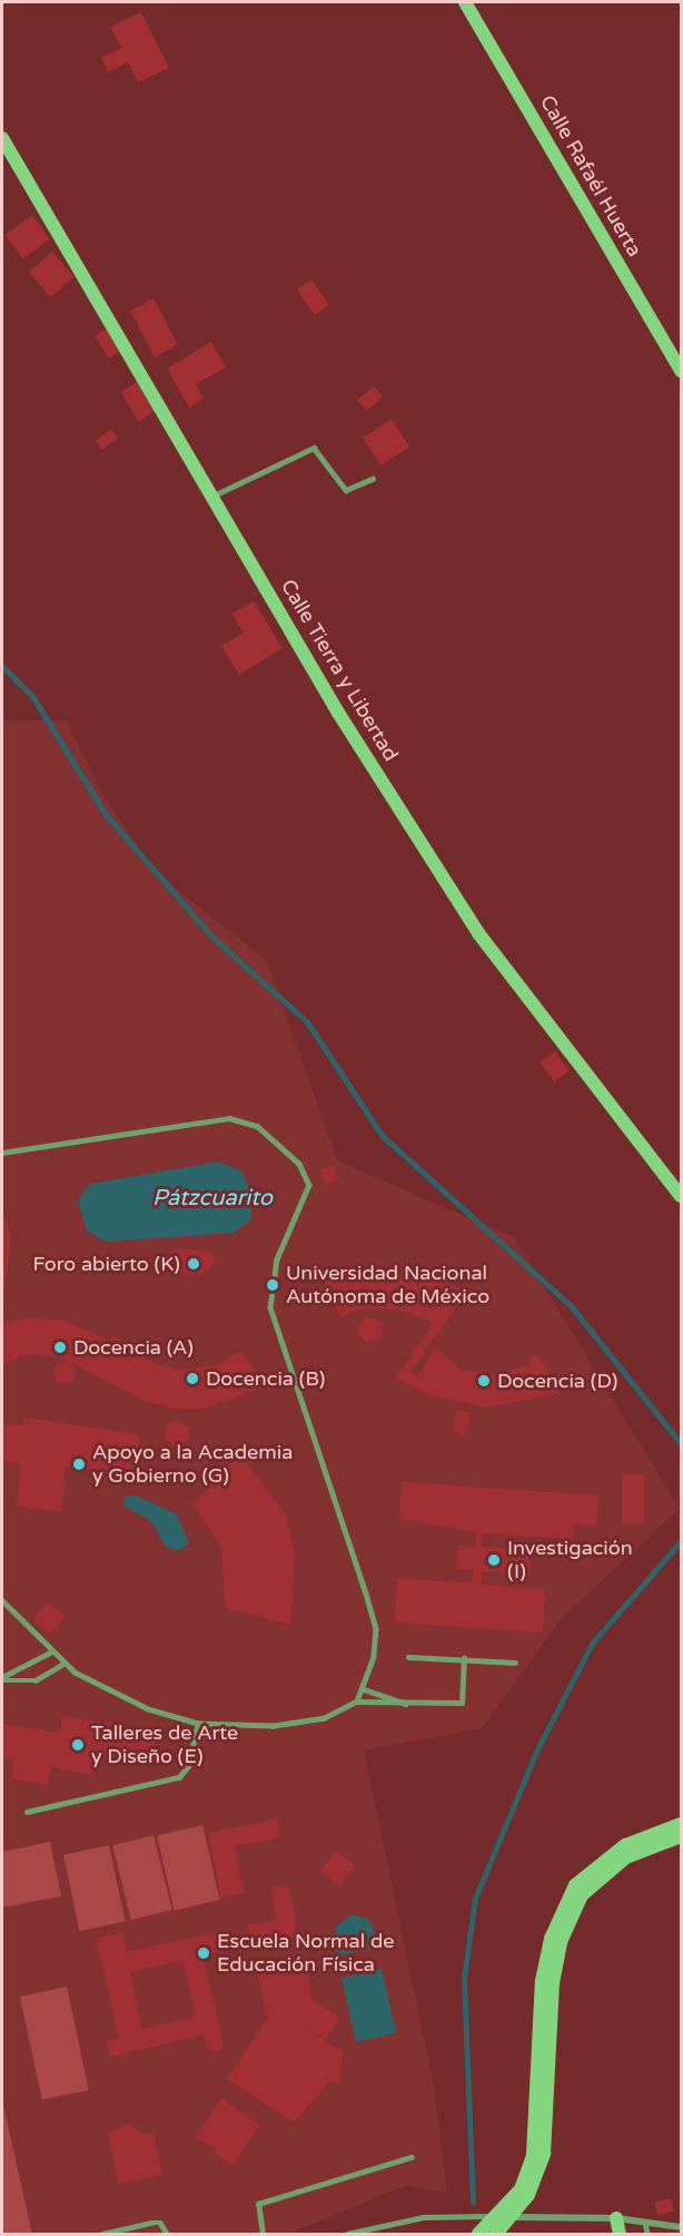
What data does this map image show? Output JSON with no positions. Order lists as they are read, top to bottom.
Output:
{
  "streets": {
    "street": ["Calle Rafaél Huerta", "Calle Tierra y Libertad"]
  },
  "water": ["Pátzcuarito"],
  "places": [
    "Foro abierto (K)",
    "Universidad Nacional Autónoma de México",
    "Docencia (A)",
    "Docencia (B)",
    "Docencia (D)",
    "Apoyo a la Academia y Gobierno (G)",
    "Investigación (I)",
    "Talleres de Arte y Diseño (E)",
    "Escuela Normal de Educación Física"
  ]
}
